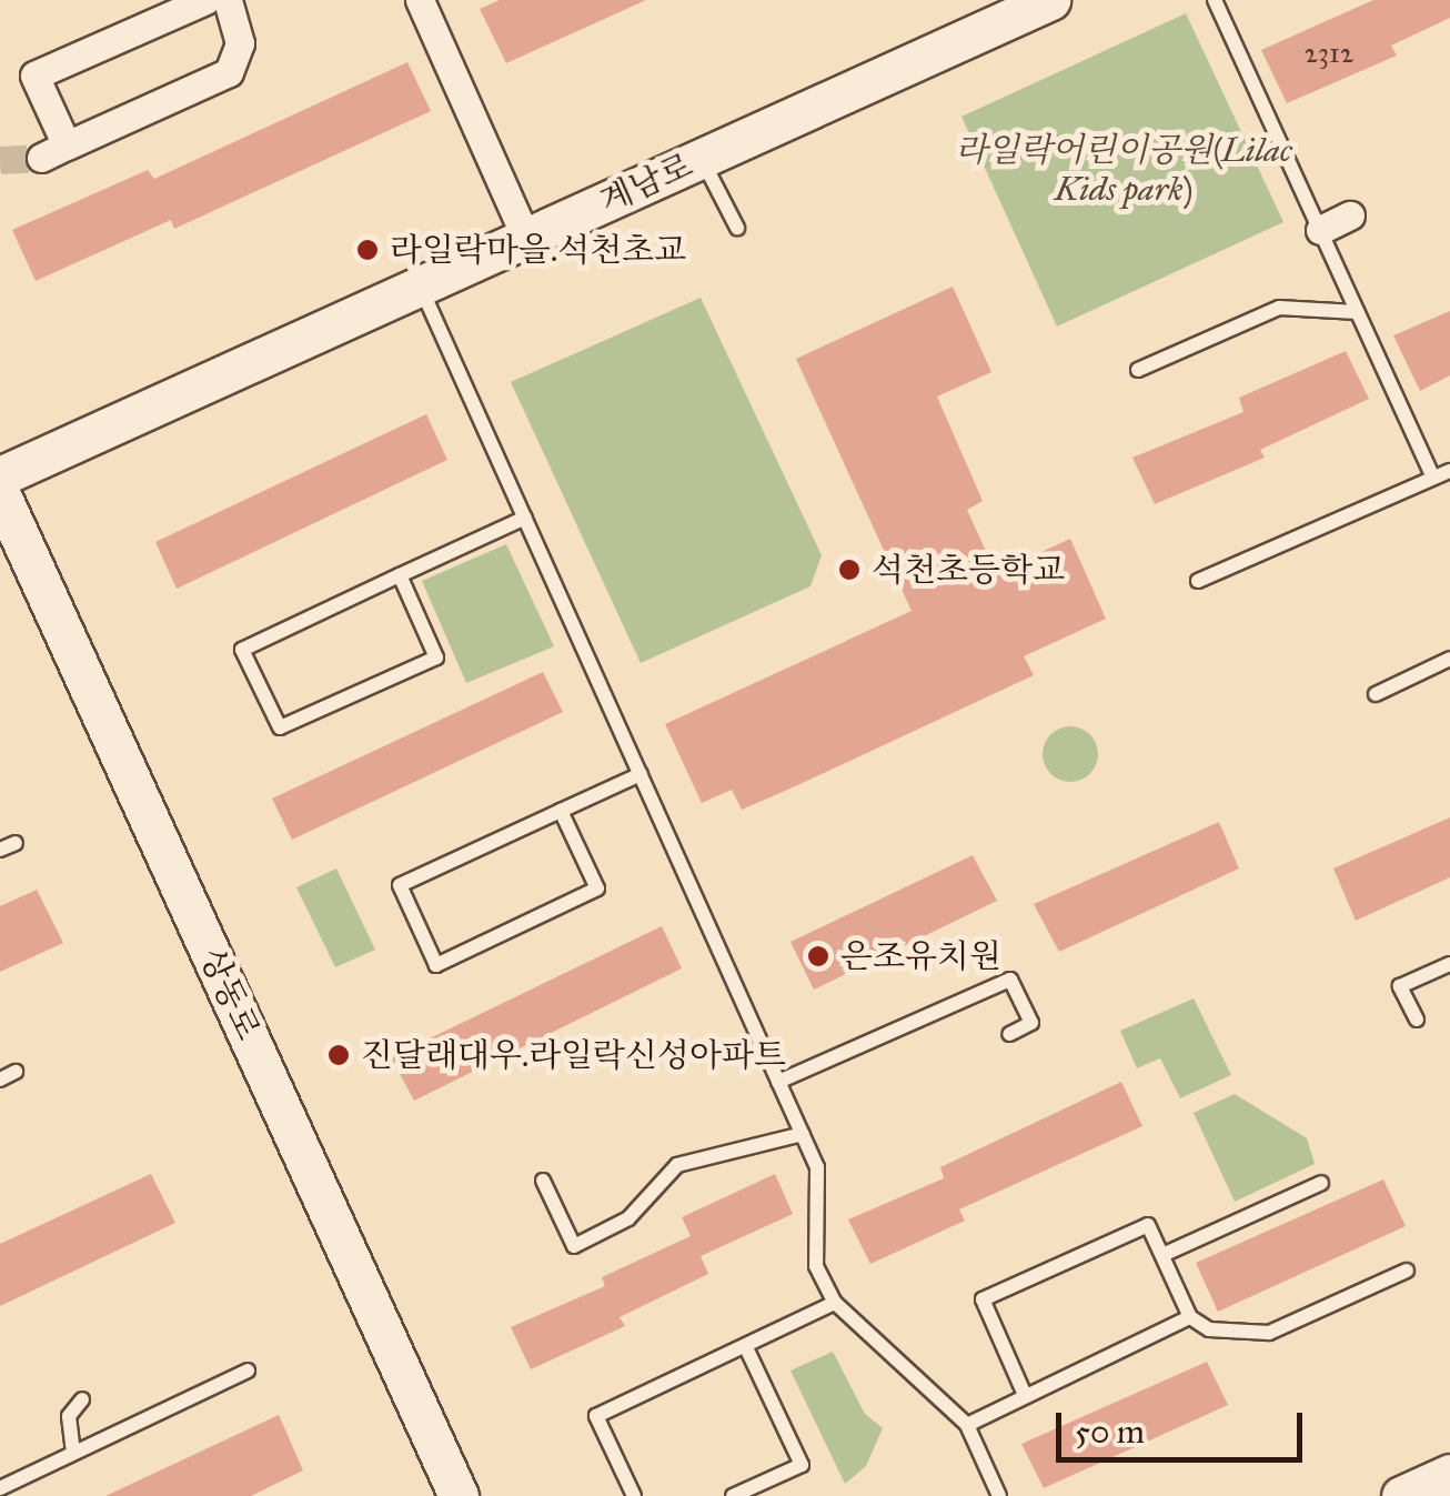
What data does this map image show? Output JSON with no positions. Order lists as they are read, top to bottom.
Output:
{
  "streets": {
    "street": ["계남로", "상동로"]
  },
  "parks": ["라일락어린이공원(Lilac Kids park)"],
  "places": [
    "라일락마을.석천초교",
    "석천초등학교",
    "은조유치원",
    "진달래대우.라일락신성아파트"
  ],
  "house_numbers": ["2312"],
  "scale_bar": "50 m"
}
